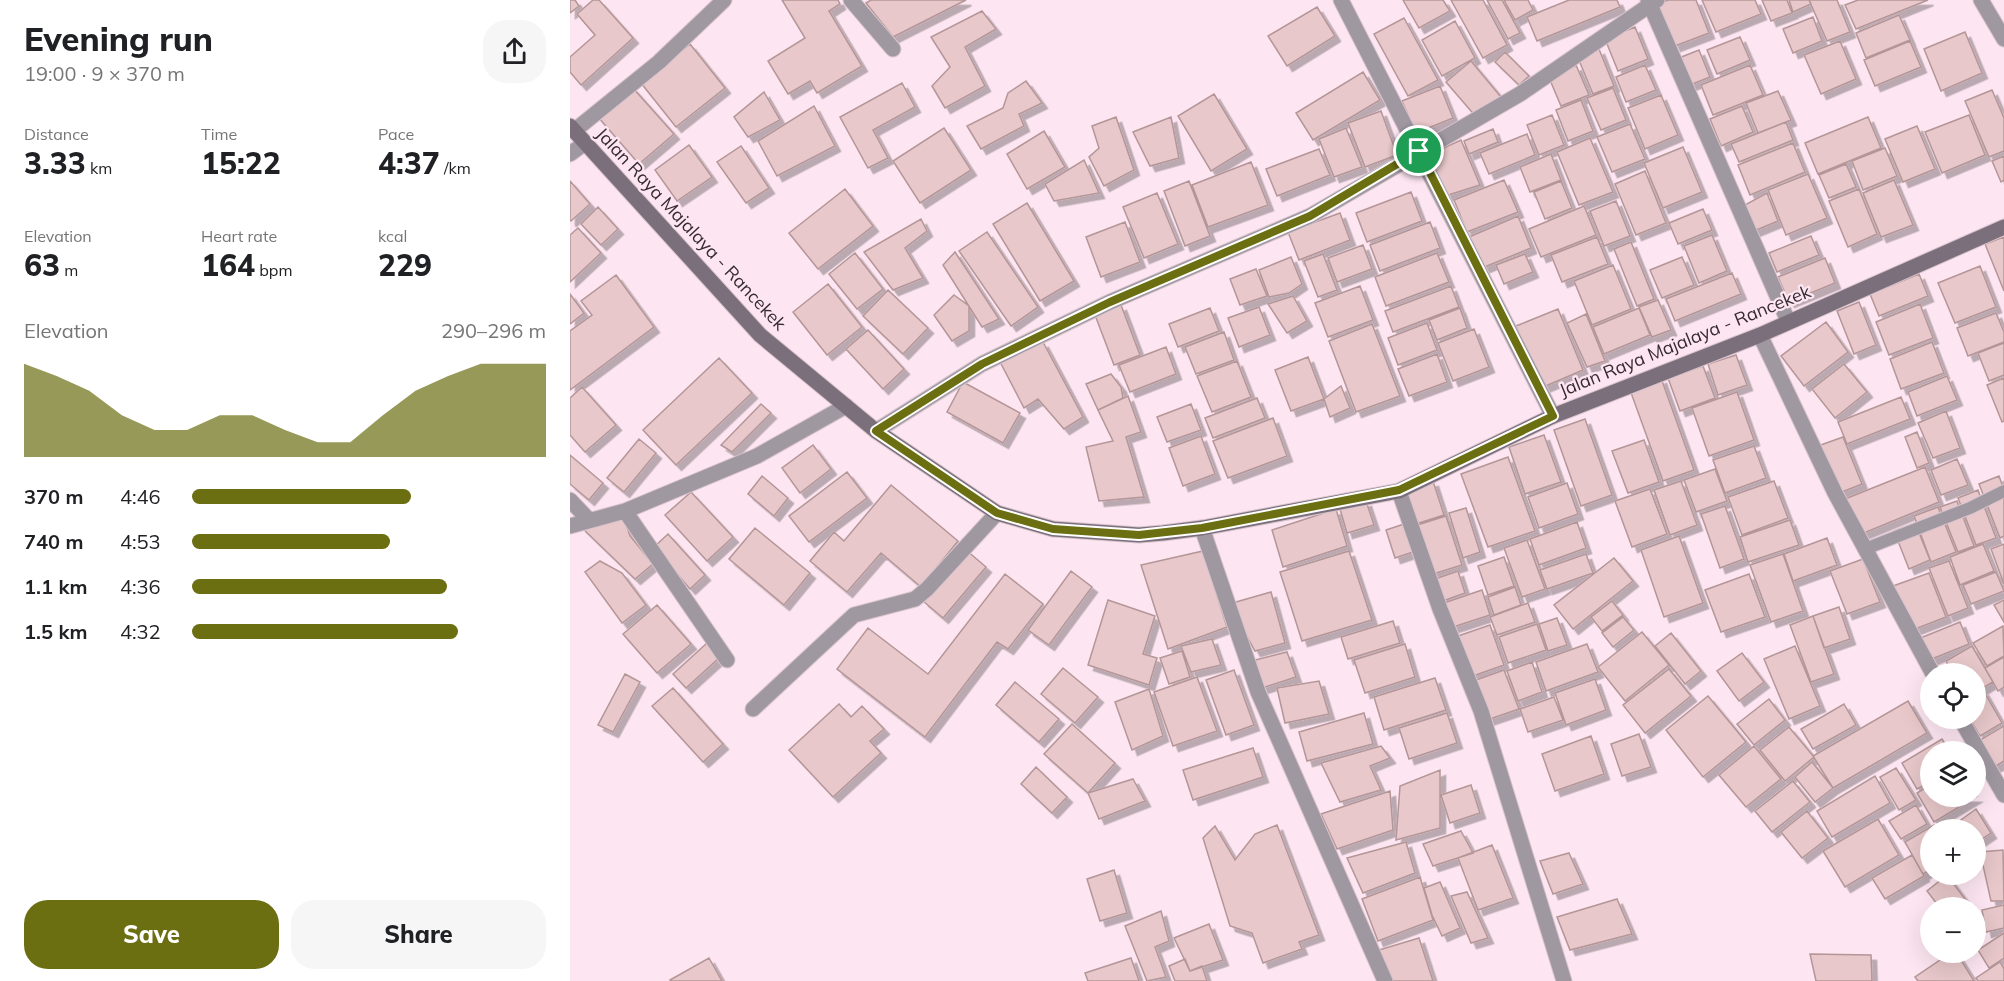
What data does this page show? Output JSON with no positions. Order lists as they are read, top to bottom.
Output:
{
  "streets": {
    "main road": ["Jalan Raya Majalaya - Rancekek"]
  },
  "page": {
    "heading": ["Evening run", "19:00 · 9 × 370 m"],
    "stats": [
      ["Distance", "3.33 km"],
      ["Time", "15:22"],
      ["Pace", "4:37 /km"],
      ["Elevation", "63 m"],
      ["Heart rate", "164 bpm"],
      ["kcal", "229"]
    ],
    "chart": ["Elevation", "290–296 m"],
    "list": [
      {
        "name": "370 m",
        "note": "4:46"
      },
      {
        "name": "740 m",
        "note": "4:53"
      },
      {
        "name": "1.1 km",
        "note": "4:36"
      },
      {
        "name": "1.5 km",
        "note": "4:32"
      }
    ],
    "map_buttons": ["+", "−"],
    "buttons": ["Save", "Share"]
  }
}
